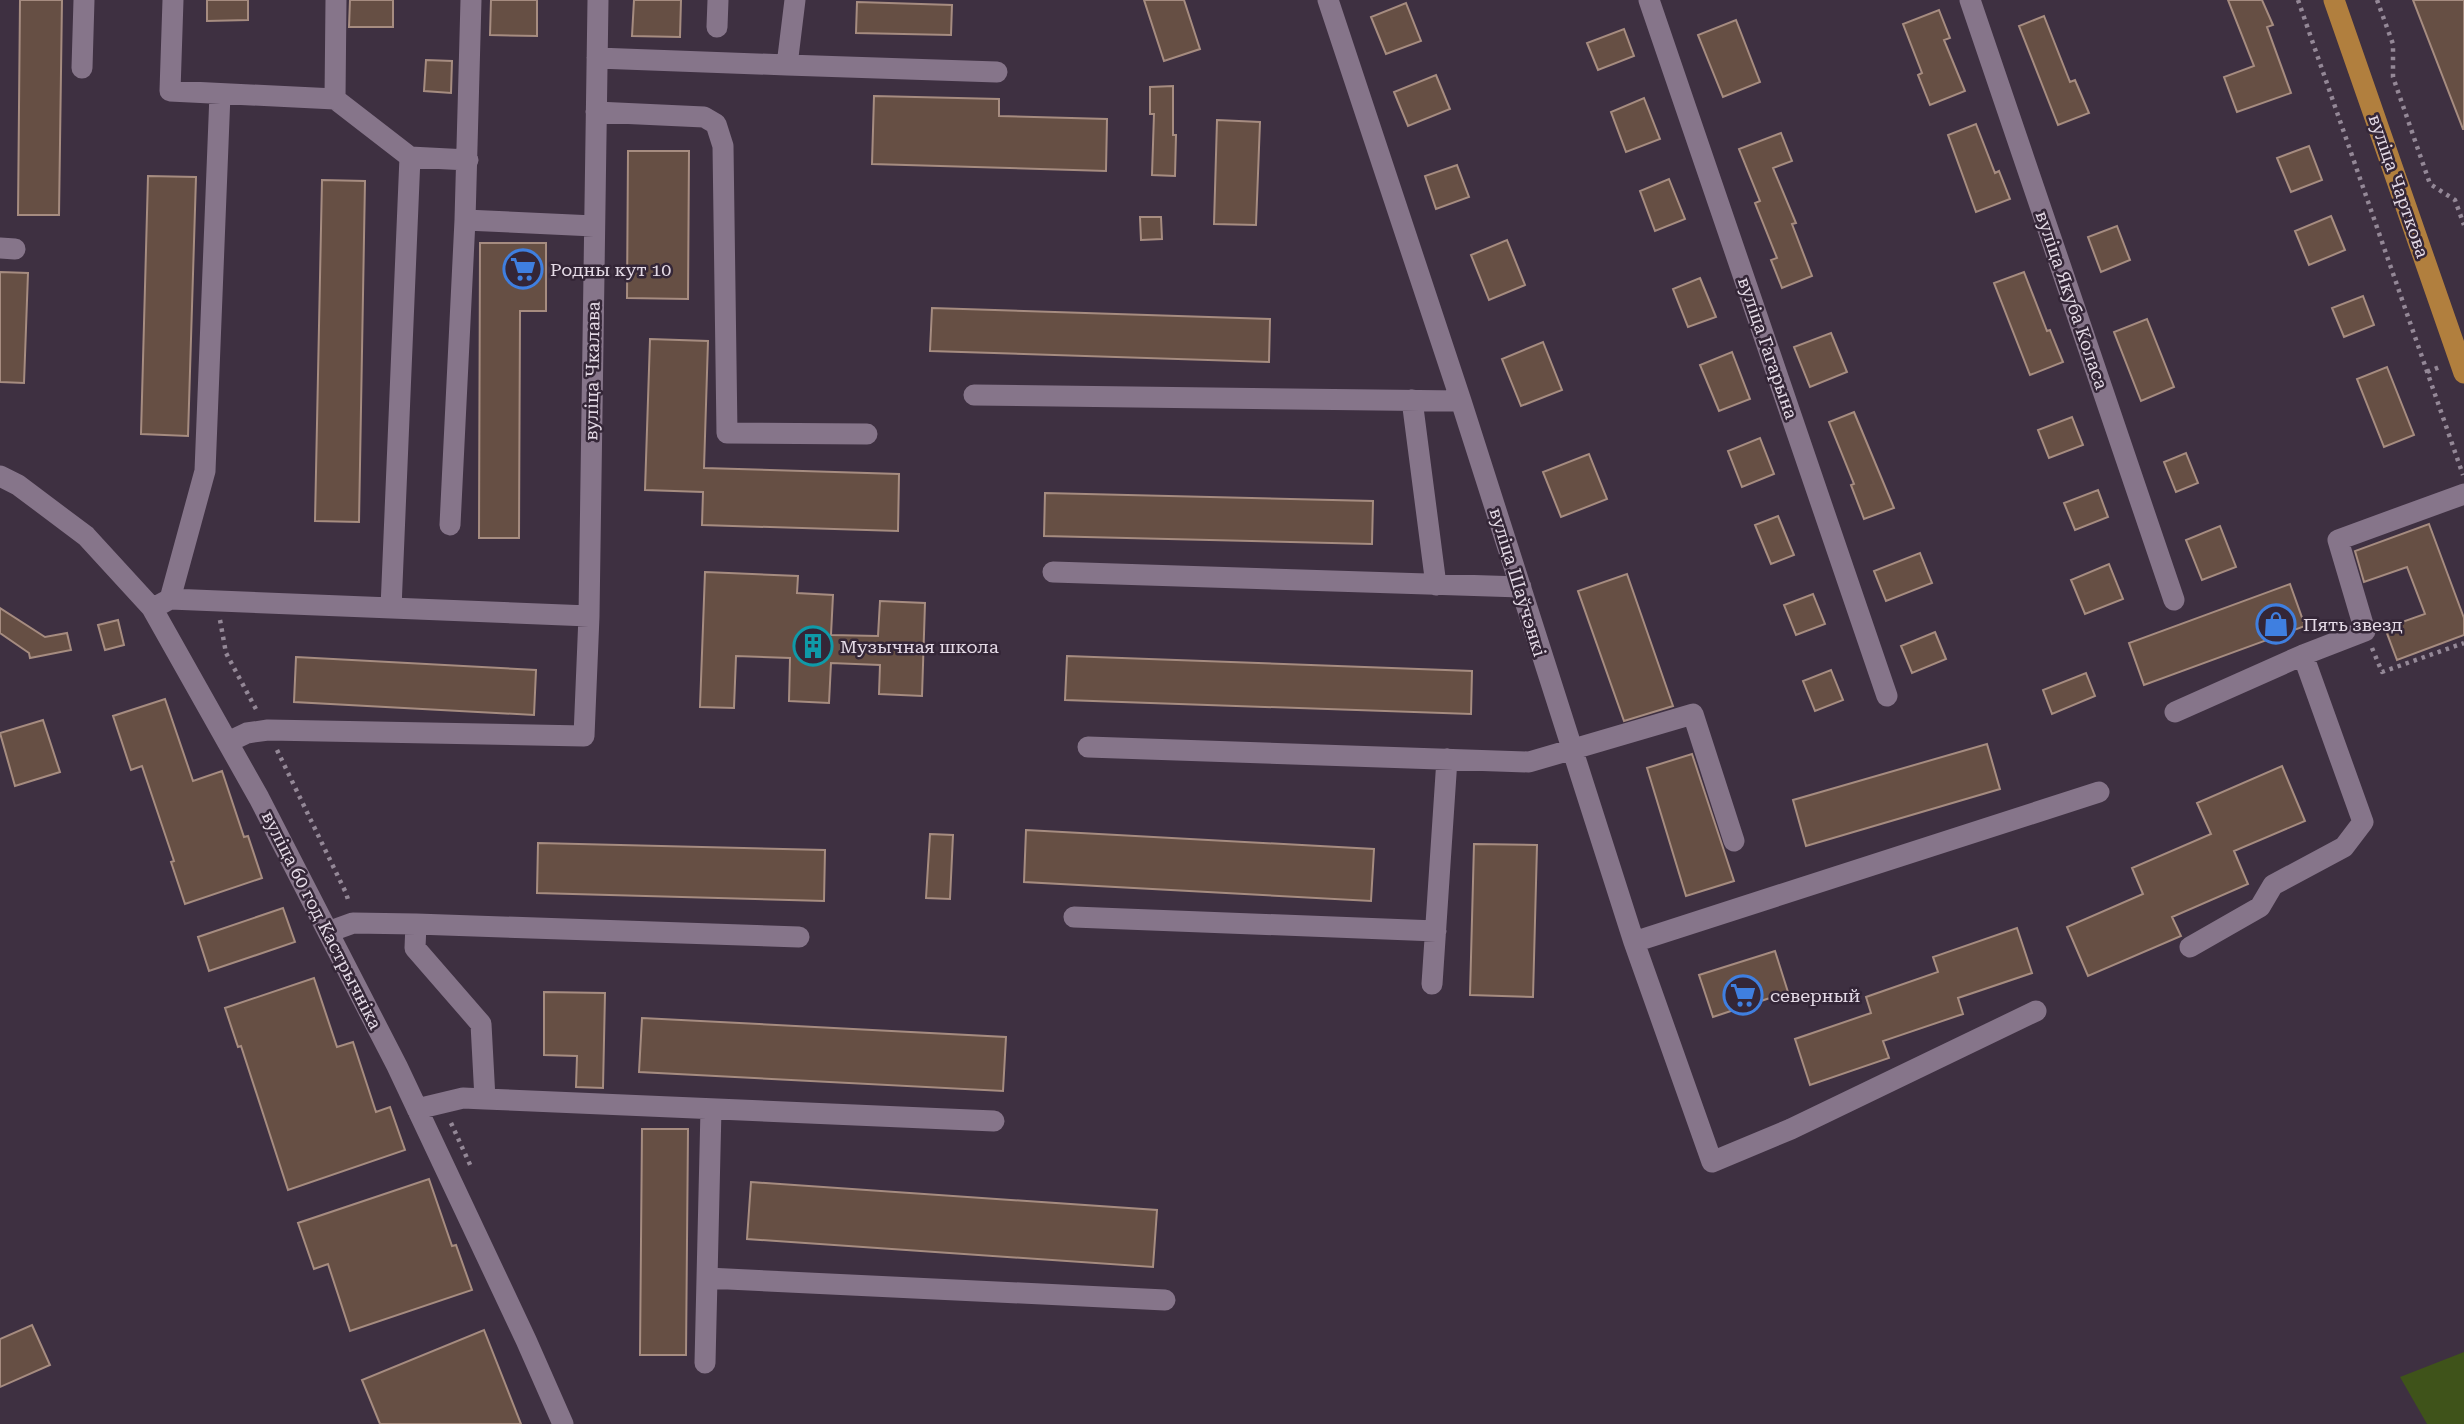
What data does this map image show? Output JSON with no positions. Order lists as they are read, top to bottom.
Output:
{
  "streets": {
    "main road": ["вуліца Чарткова"],
    "street": [
      "вуліца Якуба Коласа",
      "вуліца Гагарына",
      "вуліца Чкалава",
      "вуліца Шаўчэнкі",
      "вуліца 60 год Кастрычніка"
    ]
  },
  "places": {
    "supermarket": ["Родны кут 10", "северный"],
    "shop": ["Пять звезд"],
    "building": ["Музычная школа"]
  }
}
